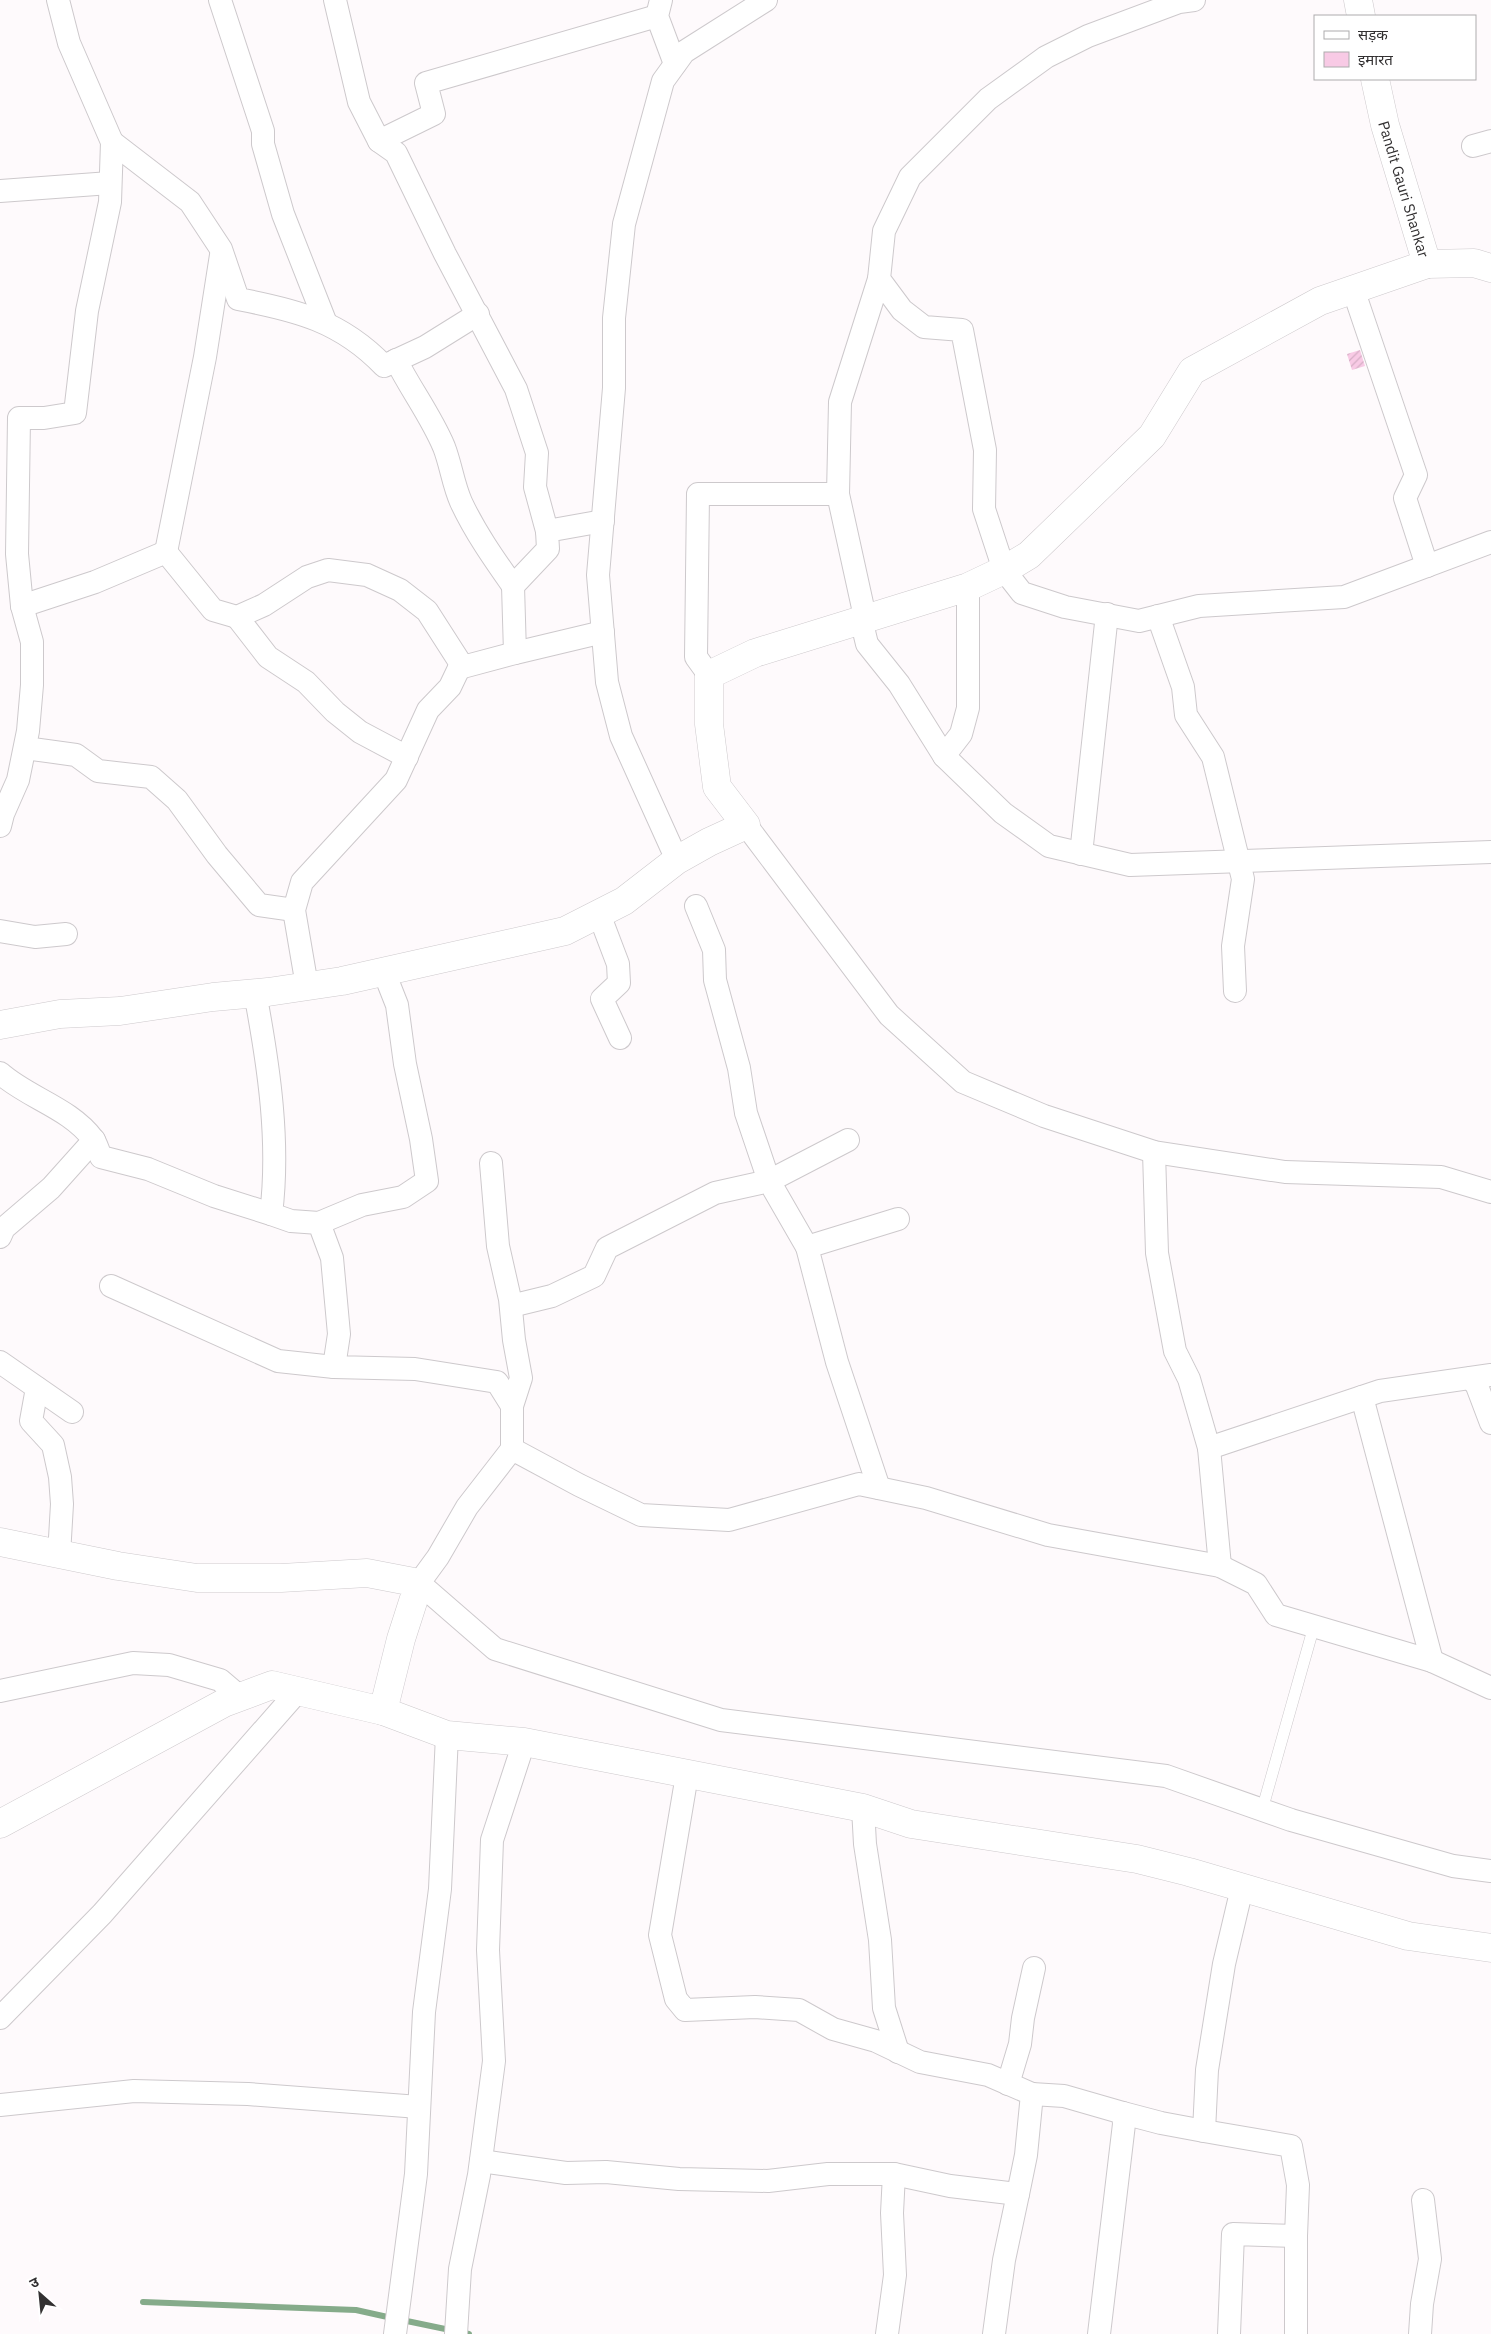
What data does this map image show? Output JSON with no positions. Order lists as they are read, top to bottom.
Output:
{
  "streets": {
    "street": ["Pandit Gauri Shankar"]
  },
  "legend": ["सड़क", "इमारत"],
  "north": "top left"
}
